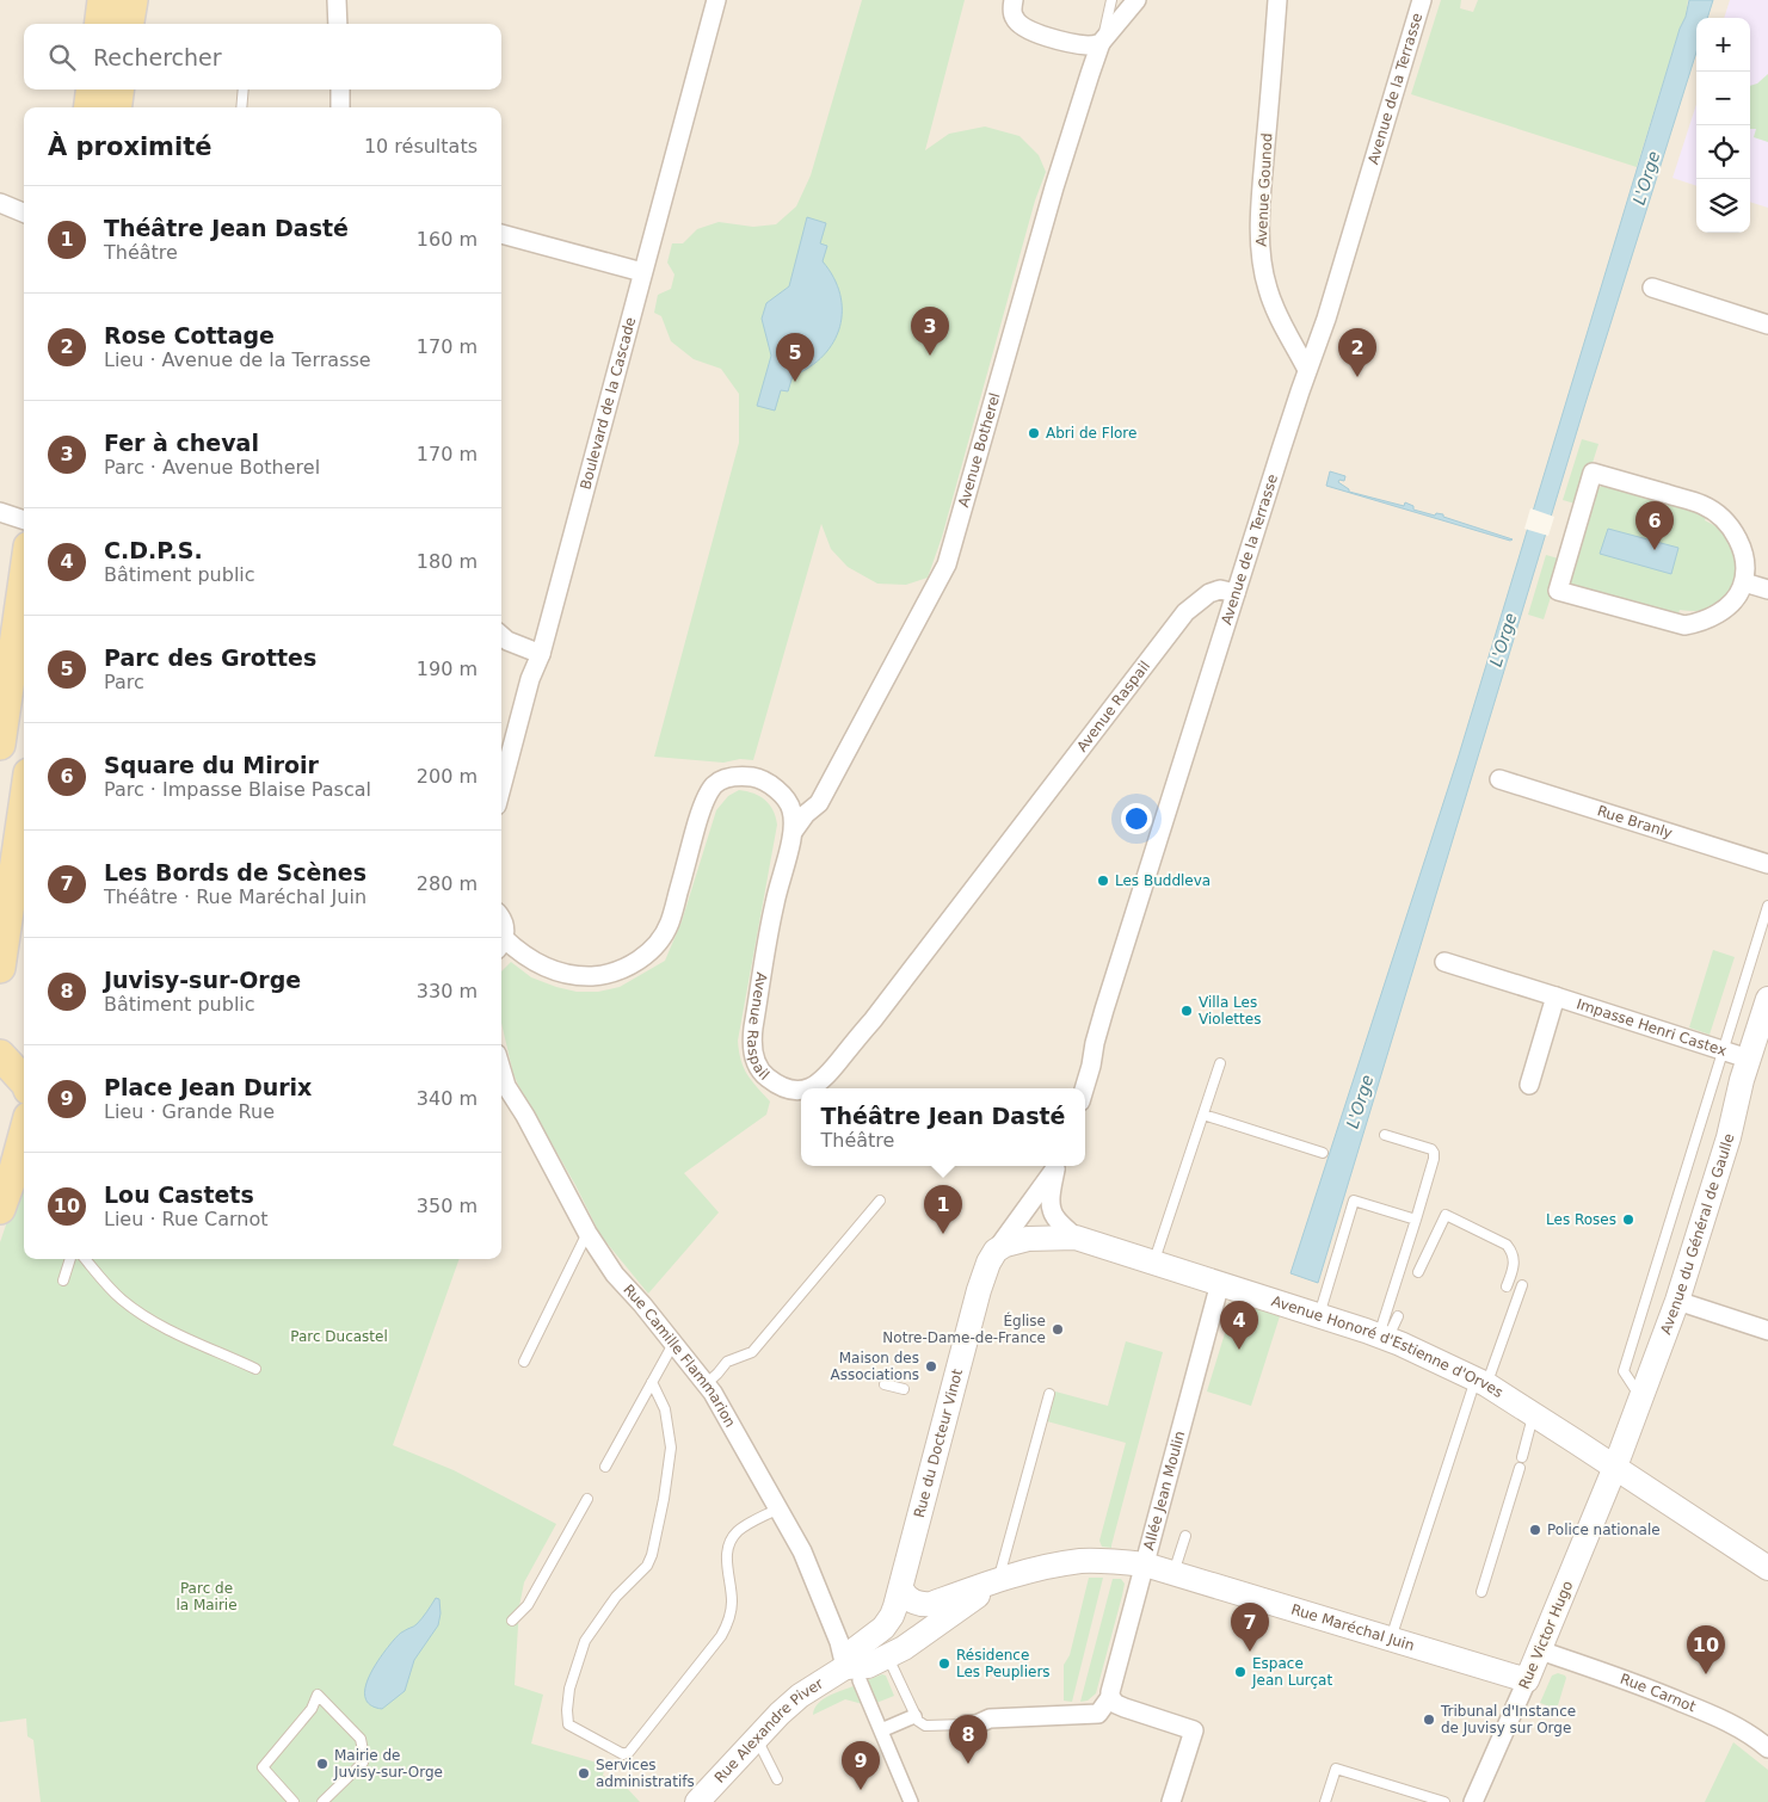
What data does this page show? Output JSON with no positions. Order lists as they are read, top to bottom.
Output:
{
  "streets": {
    "street": [
      "Avenue de la Terrasse",
      "Avenue Gounod",
      "Boulevard de la Cascade",
      "Avenue Botherel",
      "Avenue Raspail",
      "Rue Branly",
      "Impasse Henri Castex",
      "Avenue du Général de Gaulle",
      "Avenue Honoré d'Estienne d'Orves",
      "Rue Camille Flammarion",
      "Rue du Docteur Vinot",
      "Allée Jean Moulin",
      "Rue Maréchal Juin",
      "Rue Victor Hugo",
      "Rue Carnot",
      "Rue Alexandre Piver"
    ]
  },
  "crossings": [
    ["Avenue de la Terrasse", "Avenue Gounod"],
    ["Avenue de la Terrasse", "Avenue Raspail"],
    ["Avenue Botherel", "Avenue Raspail"],
    ["Impasse Henri Castex", "Avenue du Général de Gaulle"],
    ["Avenue du Général de Gaulle", "Avenue Honoré d'Estienne d'Orves"],
    ["Avenue du Général de Gaulle", "Rue Victor Hugo"],
    ["Avenue Honoré d'Estienne d'Orves", "Allée Jean Moulin"],
    ["Avenue Honoré d'Estienne d'Orves", "Rue Victor Hugo"],
    ["Rue Camille Flammarion", "Rue du Docteur Vinot"],
    ["Rue Camille Flammarion", "Rue Maréchal Juin"],
    ["Rue Camille Flammarion", "Rue Alexandre Piver"],
    ["Rue du Docteur Vinot", "Rue Maréchal Juin"],
    ["Rue du Docteur Vinot", "Rue Alexandre Piver"],
    ["Allée Jean Moulin", "Rue Maréchal Juin"],
    ["Rue Maréchal Juin", "Rue Victor Hugo"],
    ["Rue Maréchal Juin", "Rue Alexandre Piver"],
    ["Rue Victor Hugo", "Rue Carnot"]
  ],
  "water": ["L'Orge"],
  "parks": ["Parc Ducastel", "Parc de la Mairie"],
  "places": [
    "Abri de Flore",
    "Les Buddleva",
    "Villa Les Violettes",
    "Les Roses",
    "Église Notre-Dame-de-France",
    "Maison des Associations",
    "Police nationale",
    "Résidence Les Peupliers",
    "Espace Jean Lurçat",
    "Tribunal d'Instance de Juvisy sur Orge",
    "Mairie de Juvisy-sur-Orge",
    "Services administratifs"
  ],
  "page": {
    "map_buttons": ["+", "−"],
    "search": "Rechercher",
    "heading": ["À proximité", "10 résultats"],
    "list": [
      {
        "mark": "1",
        "name": "Théâtre Jean Dasté",
        "note": "Théâtre",
        "value": "160 m"
      },
      {
        "mark": "2",
        "name": "Rose Cottage",
        "note": "Lieu · Avenue de la Terrasse",
        "value": "170 m"
      },
      {
        "mark": "3",
        "name": "Fer à cheval",
        "note": "Parc · Avenue Botherel",
        "value": "170 m"
      },
      {
        "mark": "4",
        "name": "C.D.P.S.",
        "note": "Bâtiment public",
        "value": "180 m"
      },
      {
        "mark": "5",
        "name": "Parc des Grottes",
        "note": "Parc",
        "value": "190 m"
      },
      {
        "mark": "6",
        "name": "Square du Miroir",
        "note": "Parc · Impasse Blaise Pascal",
        "value": "200 m"
      },
      {
        "mark": "7",
        "name": "Les Bords de Scènes",
        "note": "Théâtre · Rue Maréchal Juin",
        "value": "280 m"
      },
      {
        "mark": "8",
        "name": "Juvisy-sur-Orge",
        "note": "Bâtiment public",
        "value": "330 m"
      },
      {
        "mark": "9",
        "name": "Place Jean Durix",
        "note": "Lieu · Grande Rue",
        "value": "340 m"
      },
      {
        "mark": "10",
        "name": "Lou Castets",
        "note": "Lieu · Rue Carnot",
        "value": "350 m"
      }
    ],
    "pins": [
      "3",
      "2",
      "5",
      "6",
      "1",
      "4",
      "7",
      "10",
      "8",
      "9"
    ],
    "popup": ["Théâtre Jean Dasté", "Théâtre"]
  }
}
